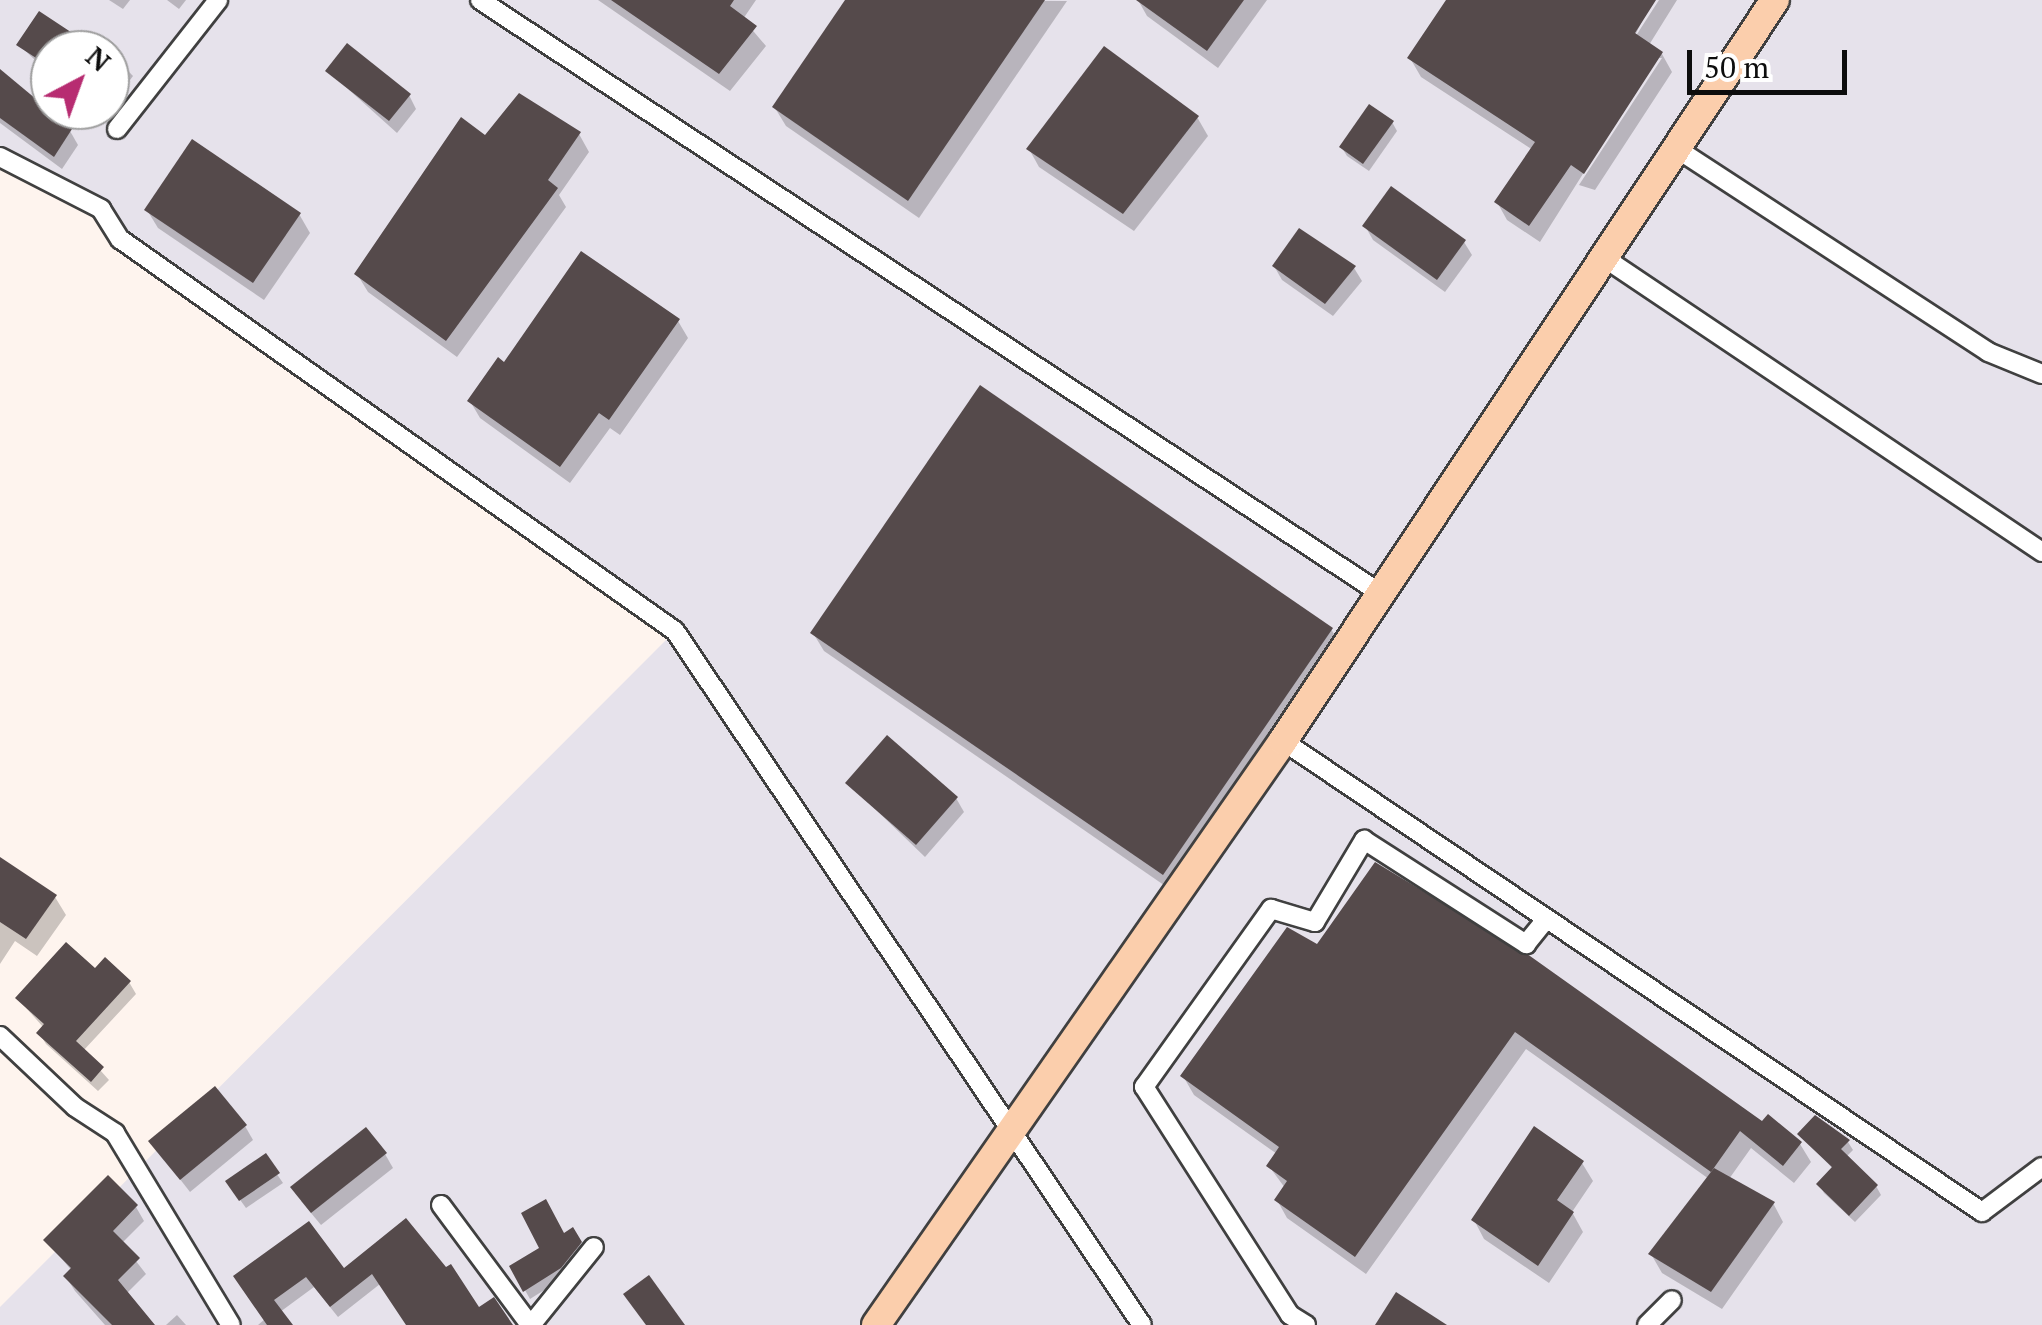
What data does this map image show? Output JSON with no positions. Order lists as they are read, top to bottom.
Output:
{
  "scale_bar": "50 m",
  "north": "top right"
}
